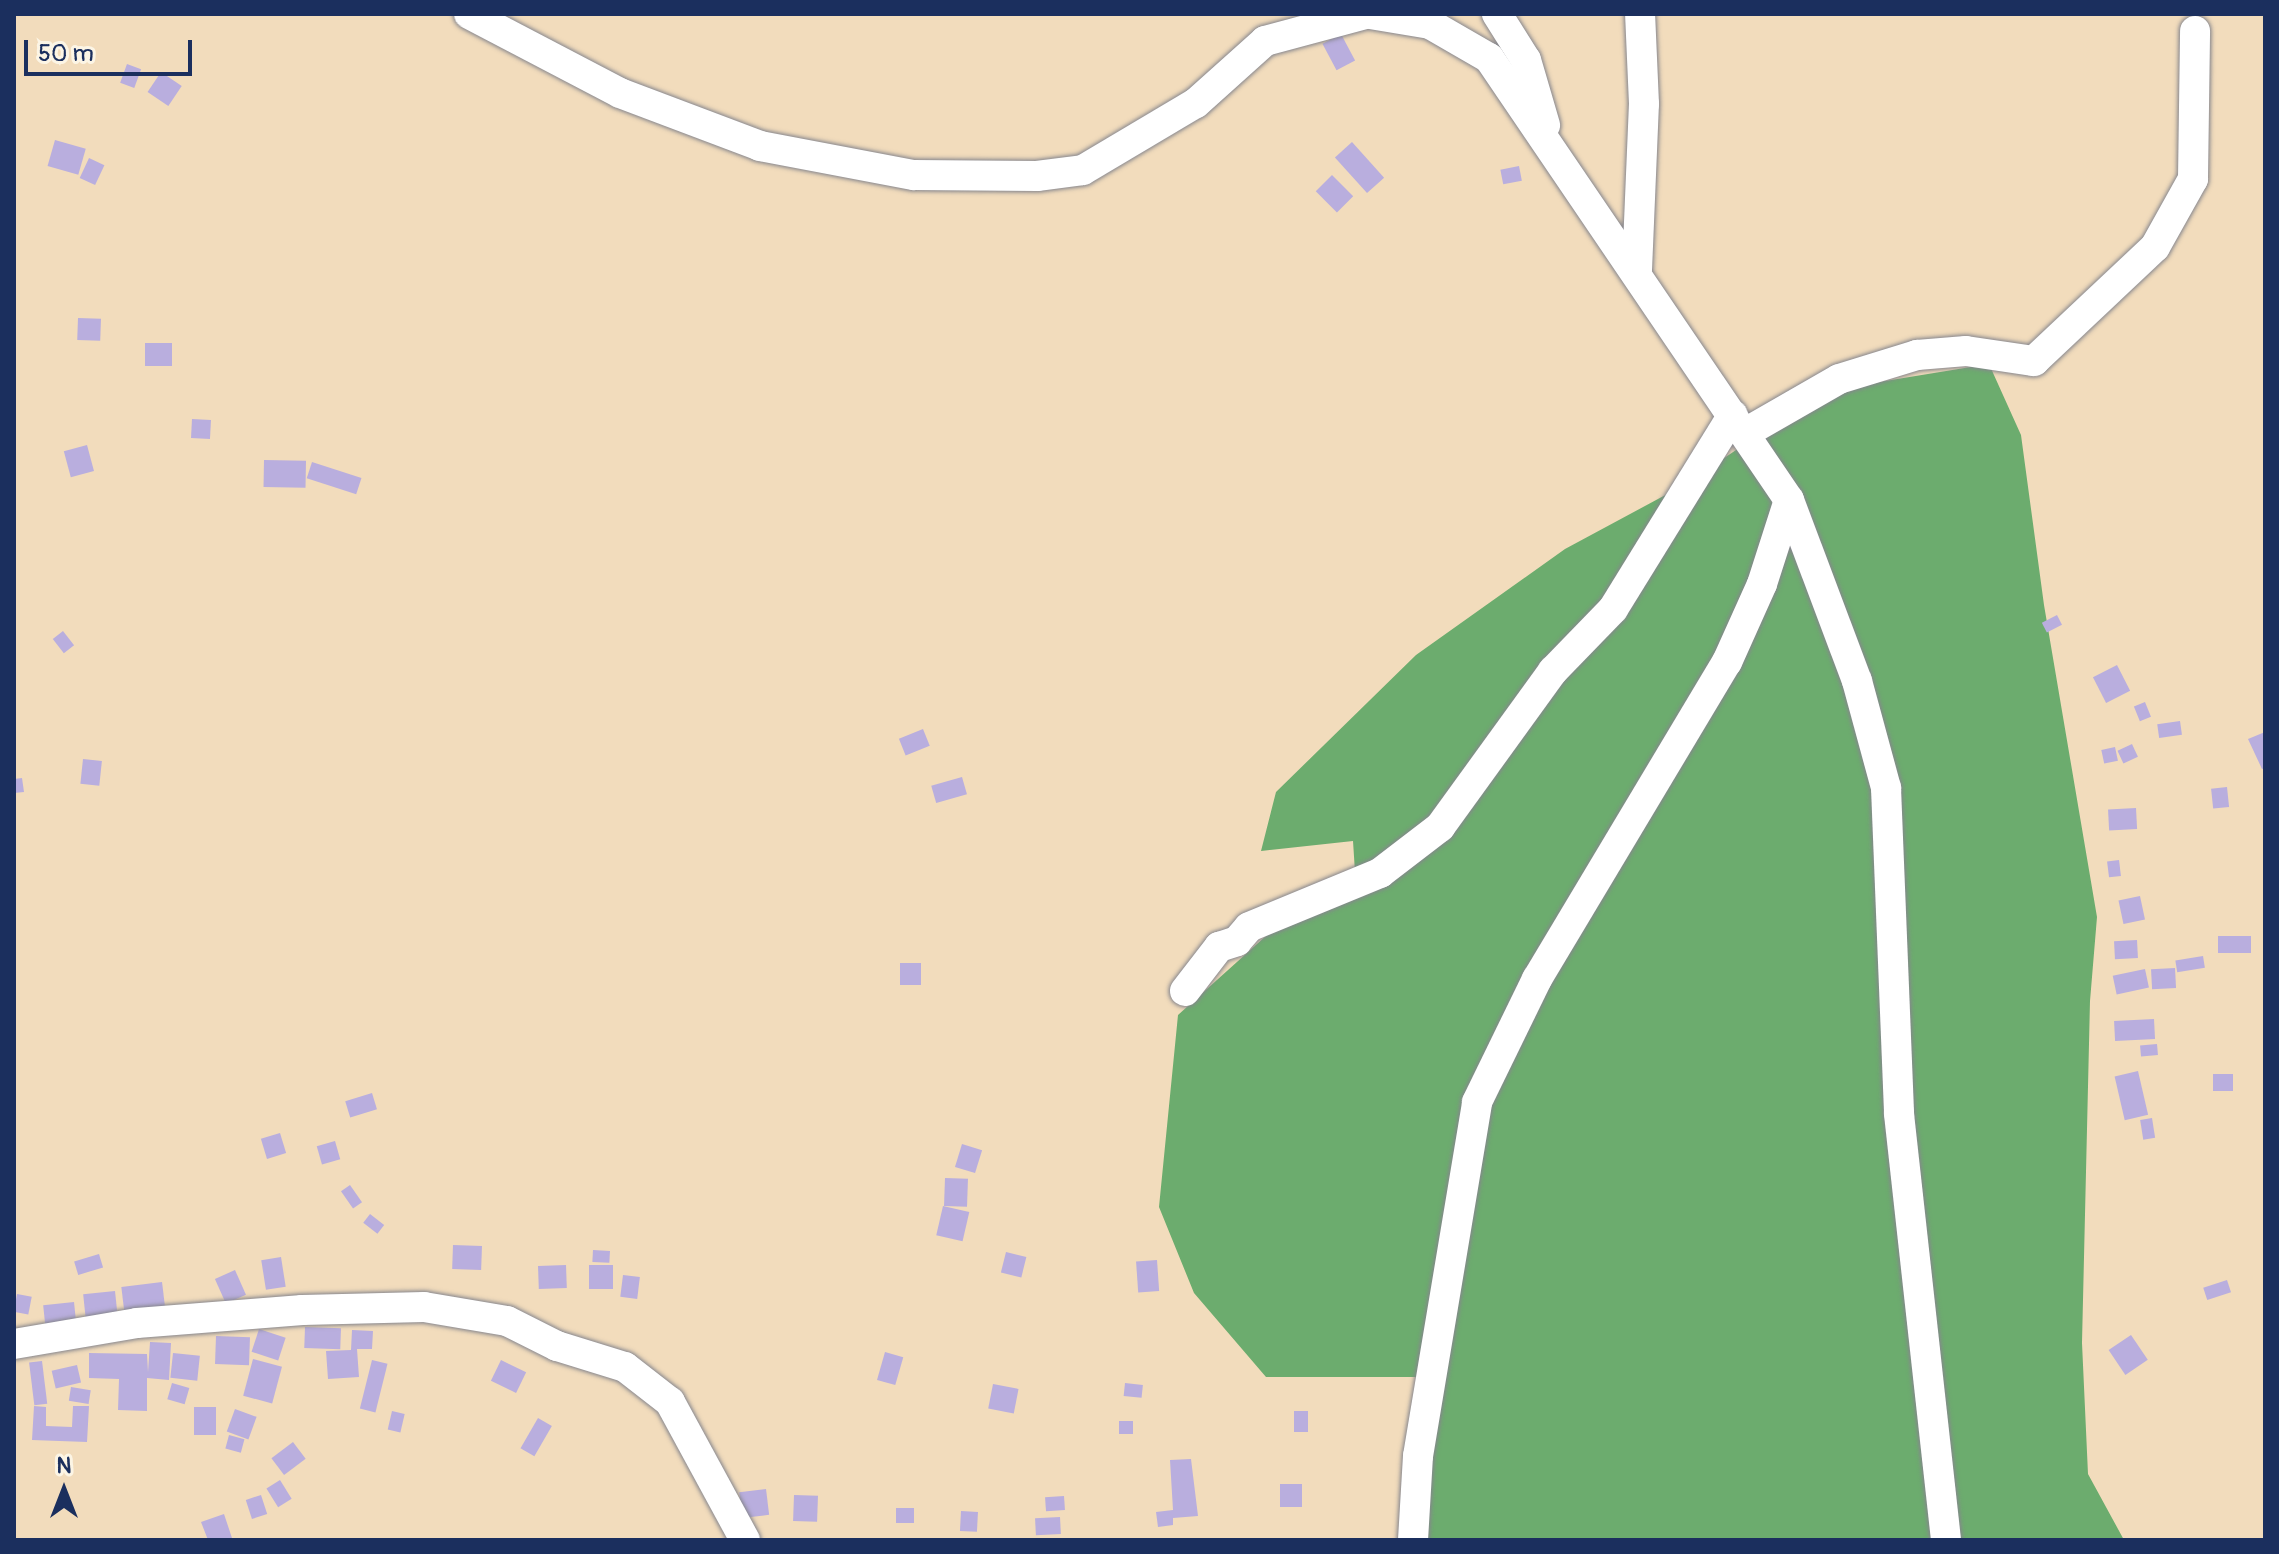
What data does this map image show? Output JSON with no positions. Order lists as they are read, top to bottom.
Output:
{
  "scale_bar": "50 m",
  "north": "top"
}
